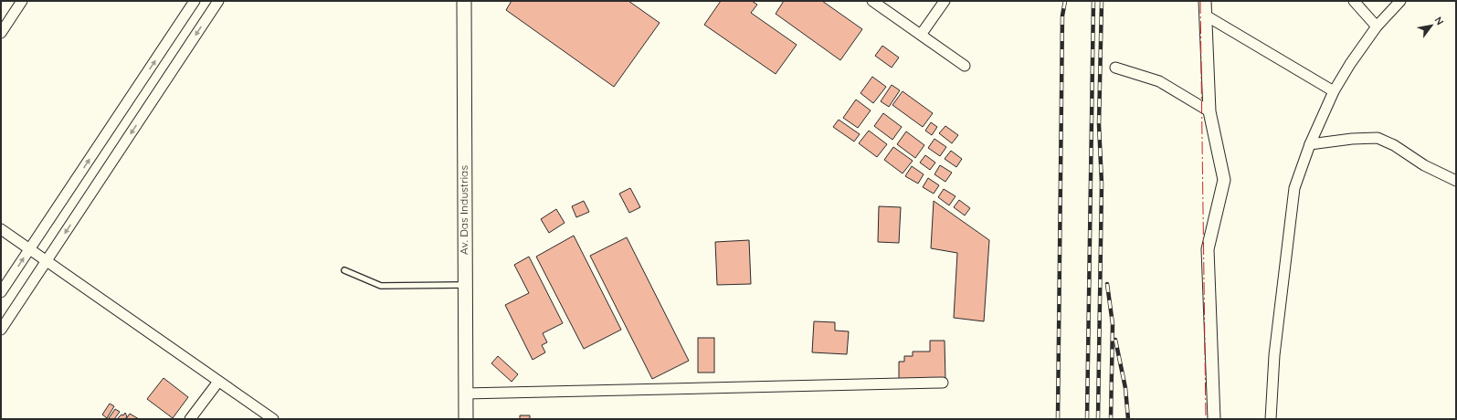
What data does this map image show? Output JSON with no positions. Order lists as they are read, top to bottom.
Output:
{
  "streets": {
    "main road": ["Av. Das Industrias"]
  },
  "north": "top right"
}
